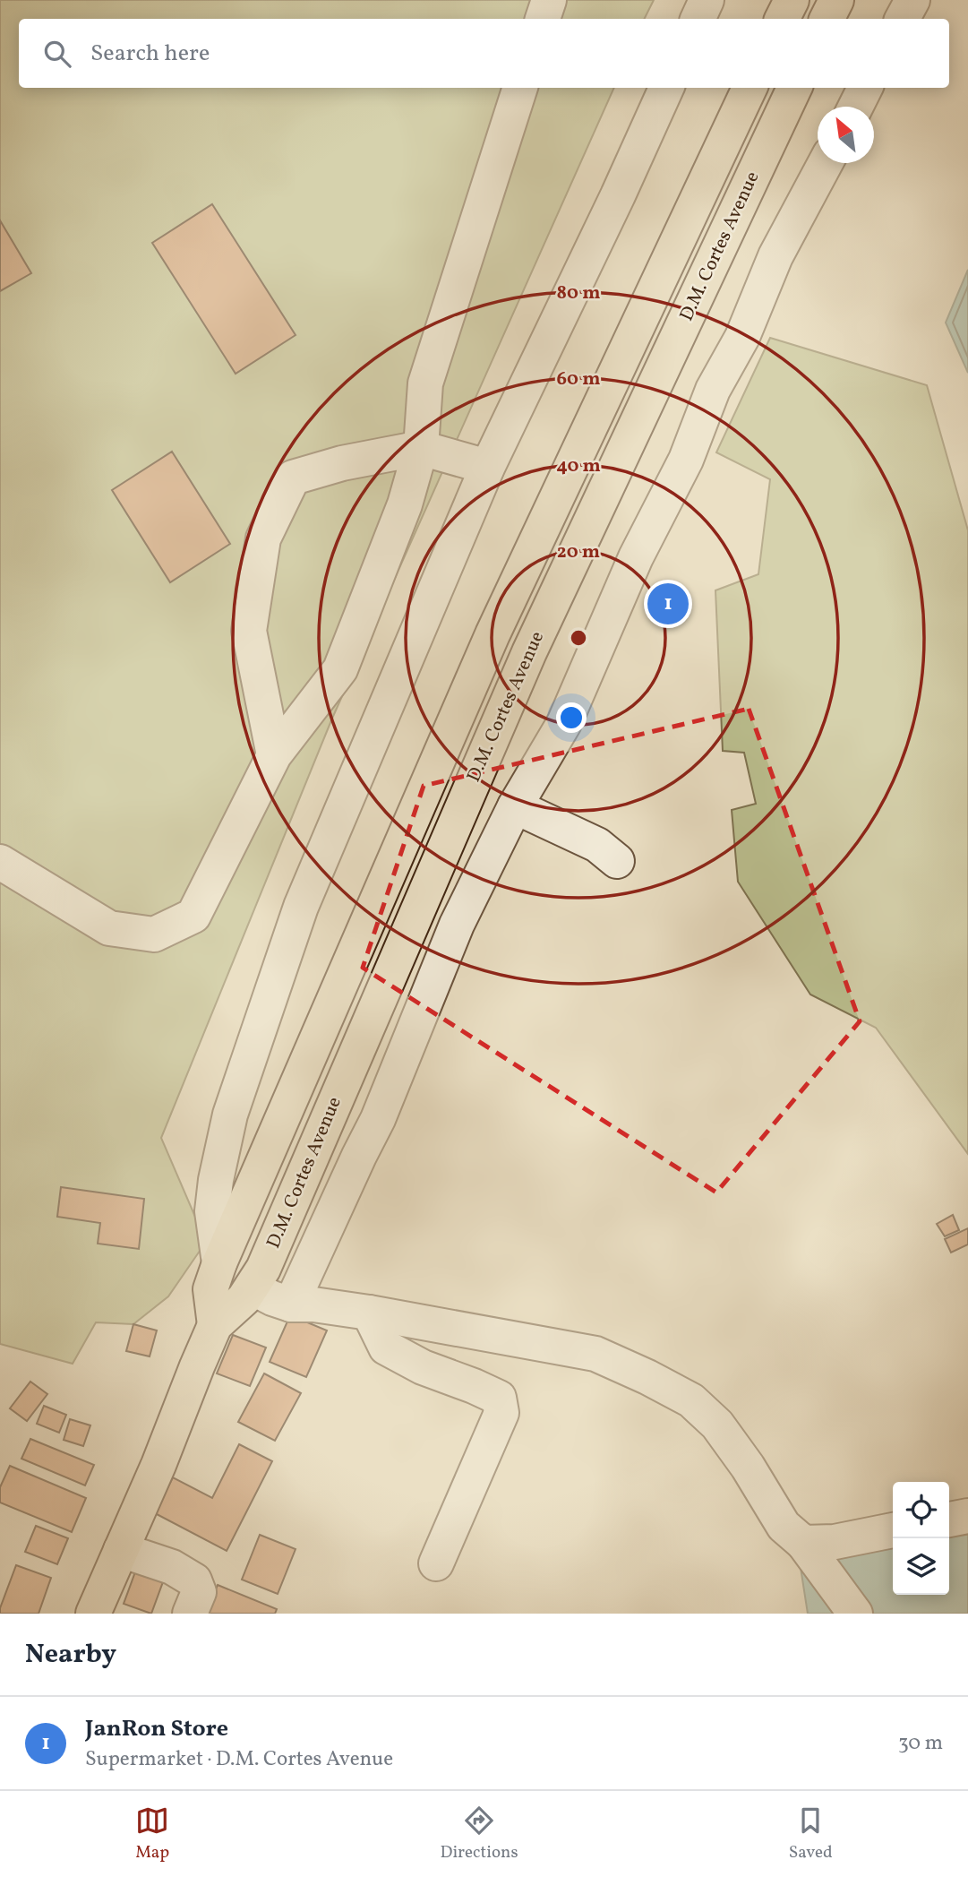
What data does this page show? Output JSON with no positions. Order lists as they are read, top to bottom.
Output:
{
  "streets": {
    "highway": ["D.M. Cortes Avenue"]
  },
  "north": "top left",
  "page": {
    "search": "Search here",
    "pins": "1",
    "heading": "Nearby",
    "list": [
      {
        "mark": "1",
        "name": "JanRon Store",
        "note": "Supermarket · D.M. Cortes Avenue",
        "value": "30 m"
      }
    ],
    "nav": ["Map", "Directions", "Saved"]
  },
  "rings": [
    "80 m",
    "60 m",
    "40 m",
    "20 m"
  ]
}
